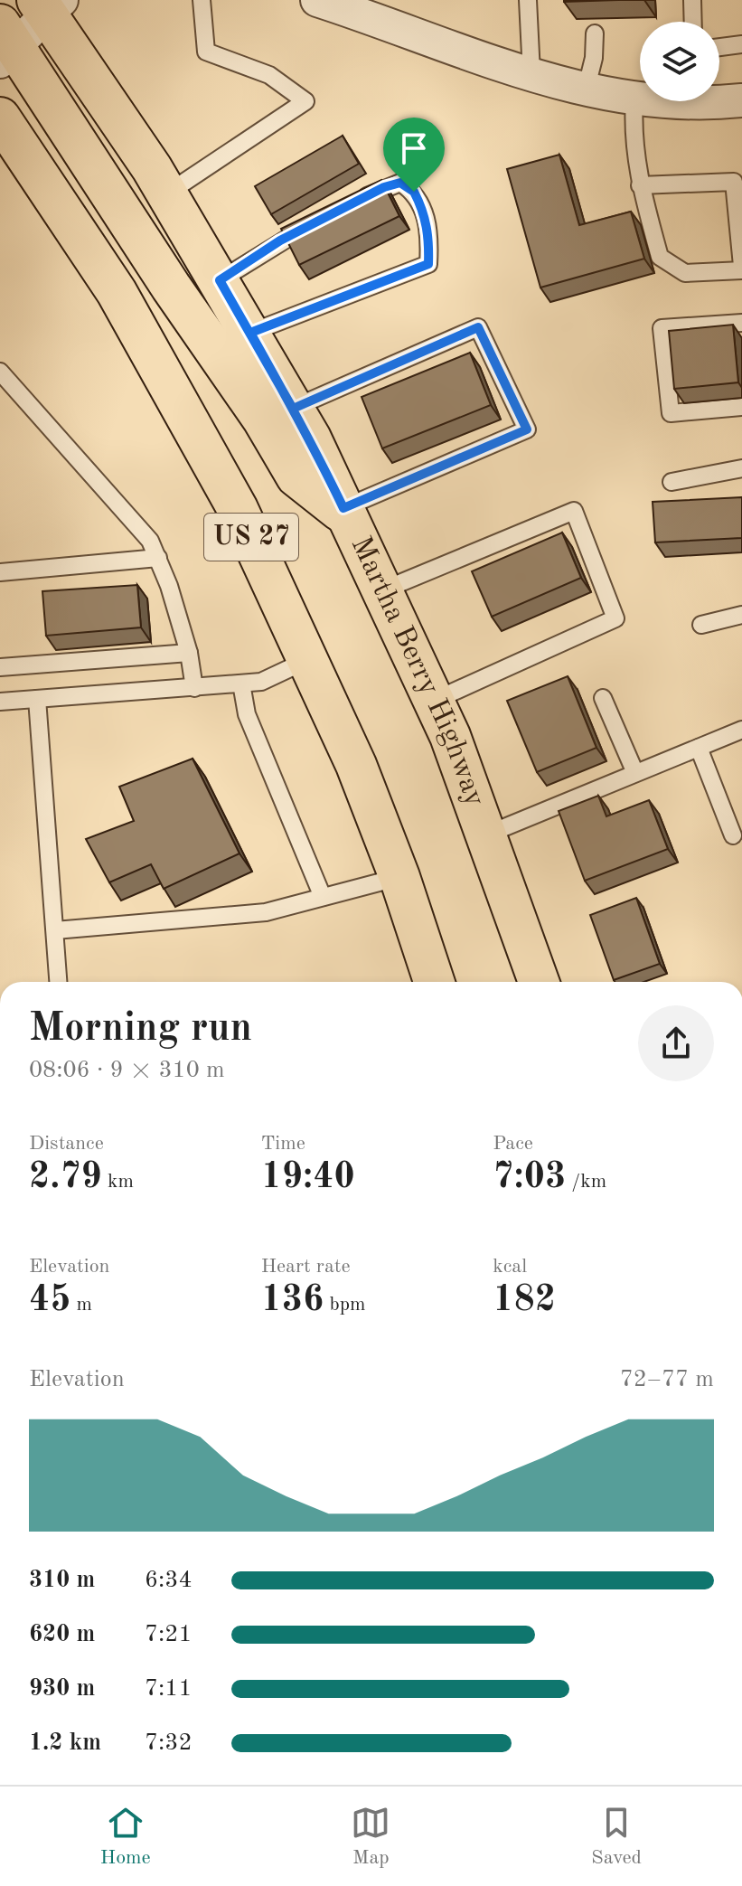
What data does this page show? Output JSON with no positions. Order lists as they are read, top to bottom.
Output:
{
  "streets": {
    "main road": ["US 27", "Martha Berry Highway"]
  },
  "page": {
    "heading": ["Morning run", "08:06 · 9 × 310 m"],
    "stats": [
      ["Distance", "2.79 km"],
      ["Time", "19:40"],
      ["Pace", "7:03 /km"],
      ["Elevation", "45 m"],
      ["Heart rate", "136 bpm"],
      ["kcal", "182"]
    ],
    "chart": ["Elevation", "72–77 m"],
    "list": [
      {
        "name": "310 m",
        "note": "6:34"
      },
      {
        "name": "620 m",
        "note": "7:21"
      },
      {
        "name": "930 m",
        "note": "7:11"
      },
      {
        "name": "1.2 km",
        "note": "7:32"
      }
    ],
    "tabs": ["Home", "Map", "Saved"]
  }
}
